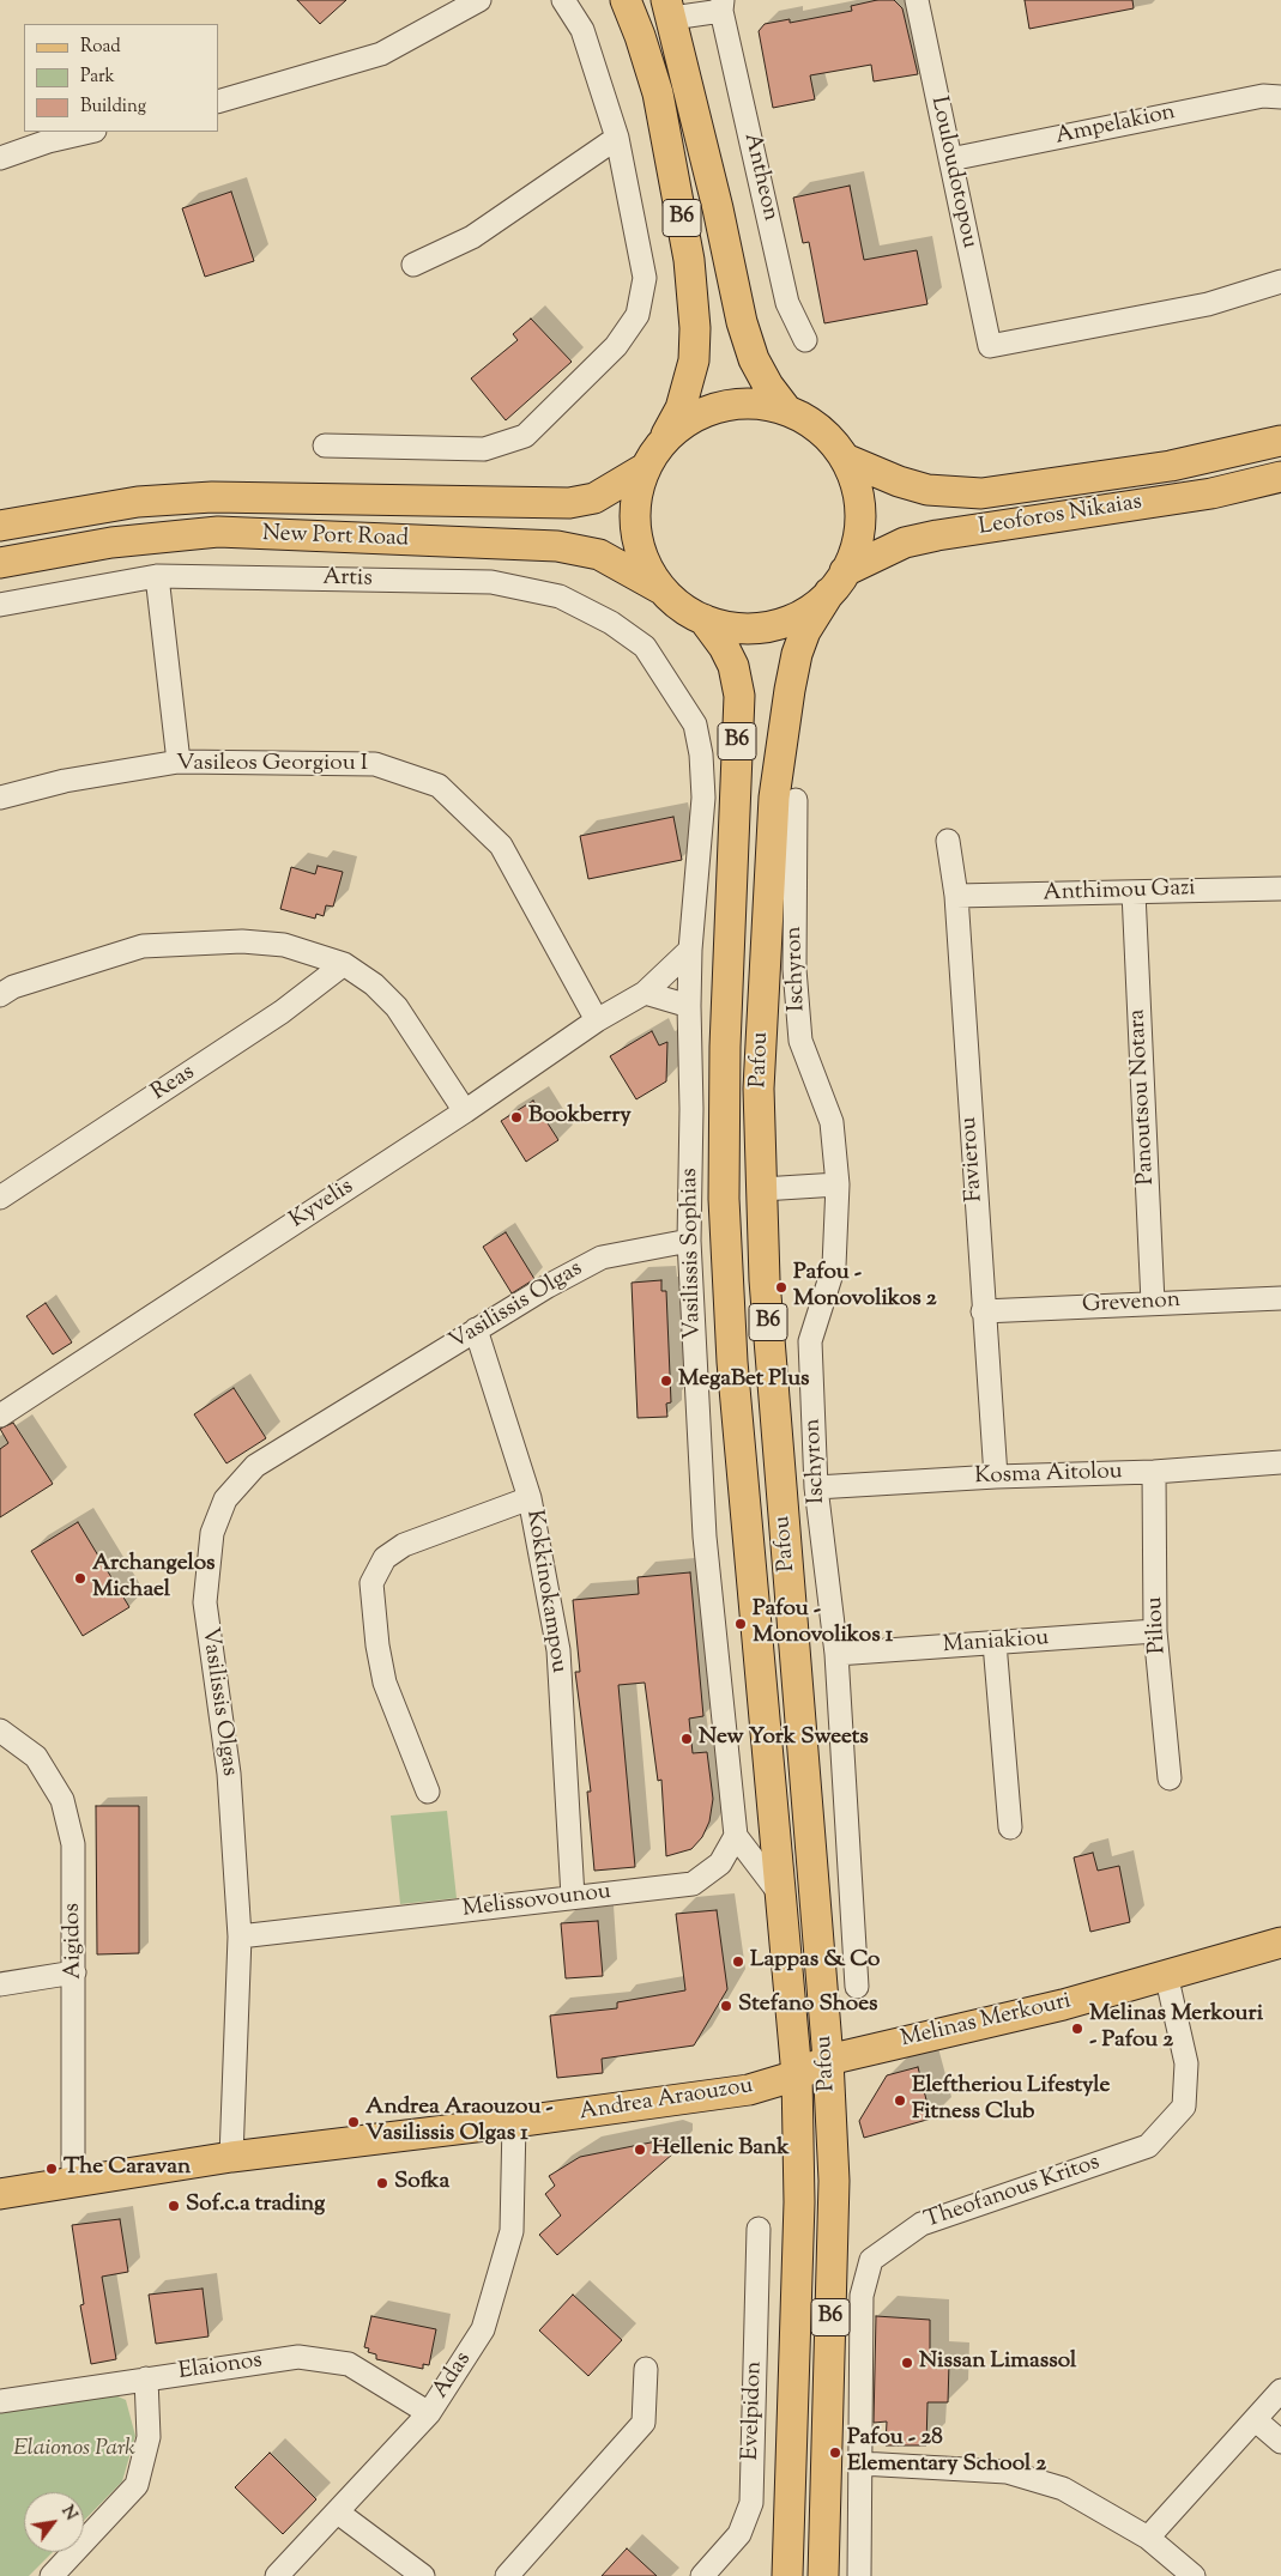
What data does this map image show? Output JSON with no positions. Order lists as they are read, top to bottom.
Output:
{
  "streets": {
    "main road": [
      "B6",
      "Leoforos Nikaias",
      "New Port Road",
      "Pafou",
      "Melinas Merkouri",
      "Andrea Araouzou"
    ],
    "street": [
      "Ampelakion",
      "Louloudotopou",
      "Antheon",
      "Artis",
      "Vasileos Georgiou I",
      "Anthimou Gazi",
      "Ischyron",
      "Reas",
      "Panoutsou Notara",
      "Favierou",
      "Kyvelis",
      "Vasilissis Sophias",
      "Grevenon",
      "Vasilissis Olgas",
      "Kosma Aitolou",
      "Kokkinokampou",
      "Piliou",
      "Maniakiou",
      "Melissovounou",
      "Aigidos",
      "Theofanous Kritos",
      "Elaionos",
      "Adas",
      "Evelpidon"
    ]
  },
  "crossings": [
    ["Ampelakion", "Louloudotopou"],
    ["B6", "Leoforos Nikaias"],
    ["B6", "New Port Road"],
    ["B6", "Pafou"],
    ["Leoforos Nikaias", "Pafou"],
    ["Artis", "Vasilissis Sophias"],
    ["Vasileos Georgiou I", "Kyvelis"],
    ["Anthimou Gazi", "Panoutsou Notara"],
    ["Anthimou Gazi", "Favierou"],
    ["Ischyron", "Kosma Aitolou"],
    ["Ischyron", "Maniakiou"],
    ["Pafou", "Melinas Merkouri"],
    ["Pafou", "Andrea Araouzou"],
    ["Panoutsou Notara", "Grevenon"],
    ["Favierou", "Grevenon"],
    ["Favierou", "Kosma Aitolou"],
    ["Kyvelis", "Vasilissis Sophias"],
    ["Vasilissis Sophias", "Vasilissis Olgas"],
    ["Vasilissis Sophias", "Melissovounou"],
    ["Vasilissis Olgas", "Kokkinokampou"],
    ["Vasilissis Olgas", "Melissovounou"],
    ["Vasilissis Olgas", "Andrea Araouzou"],
    ["Kosma Aitolou", "Piliou"],
    ["Kokkinokampou", "Melissovounou"],
    ["Piliou", "Maniakiou"],
    ["Aigidos", "Andrea Araouzou"],
    ["Melinas Merkouri", "Andrea Araouzou"],
    ["Melinas Merkouri", "Theofanous Kritos"],
    ["Andrea Araouzou", "Adas"],
    ["Elaionos", "Adas"]
  ],
  "parks": ["Elaionos Park"],
  "places": [
    "Bookberry",
    "Pafou - Monovolikos 2",
    "MegaBet Plus",
    "Archangelos Michael",
    "Pafou - Monovolikos 1",
    "New York Sweets",
    "Lappas & Co",
    "Stefano Shoes",
    "Melinas Merkouri - Pafou 2",
    "Eleftheriou Lifestyle Fitness Club",
    "Andrea Araouzou - Vasilissis Olgas 1",
    "Hellenic Bank",
    "The Caravan",
    "Sofka",
    "Sof.c.a trading",
    "Nissan Limassol",
    "Pafou - 28 Elementary School 2"
  ],
  "legend": ["Road", "Park", "Building"],
  "north": "top right"
}
